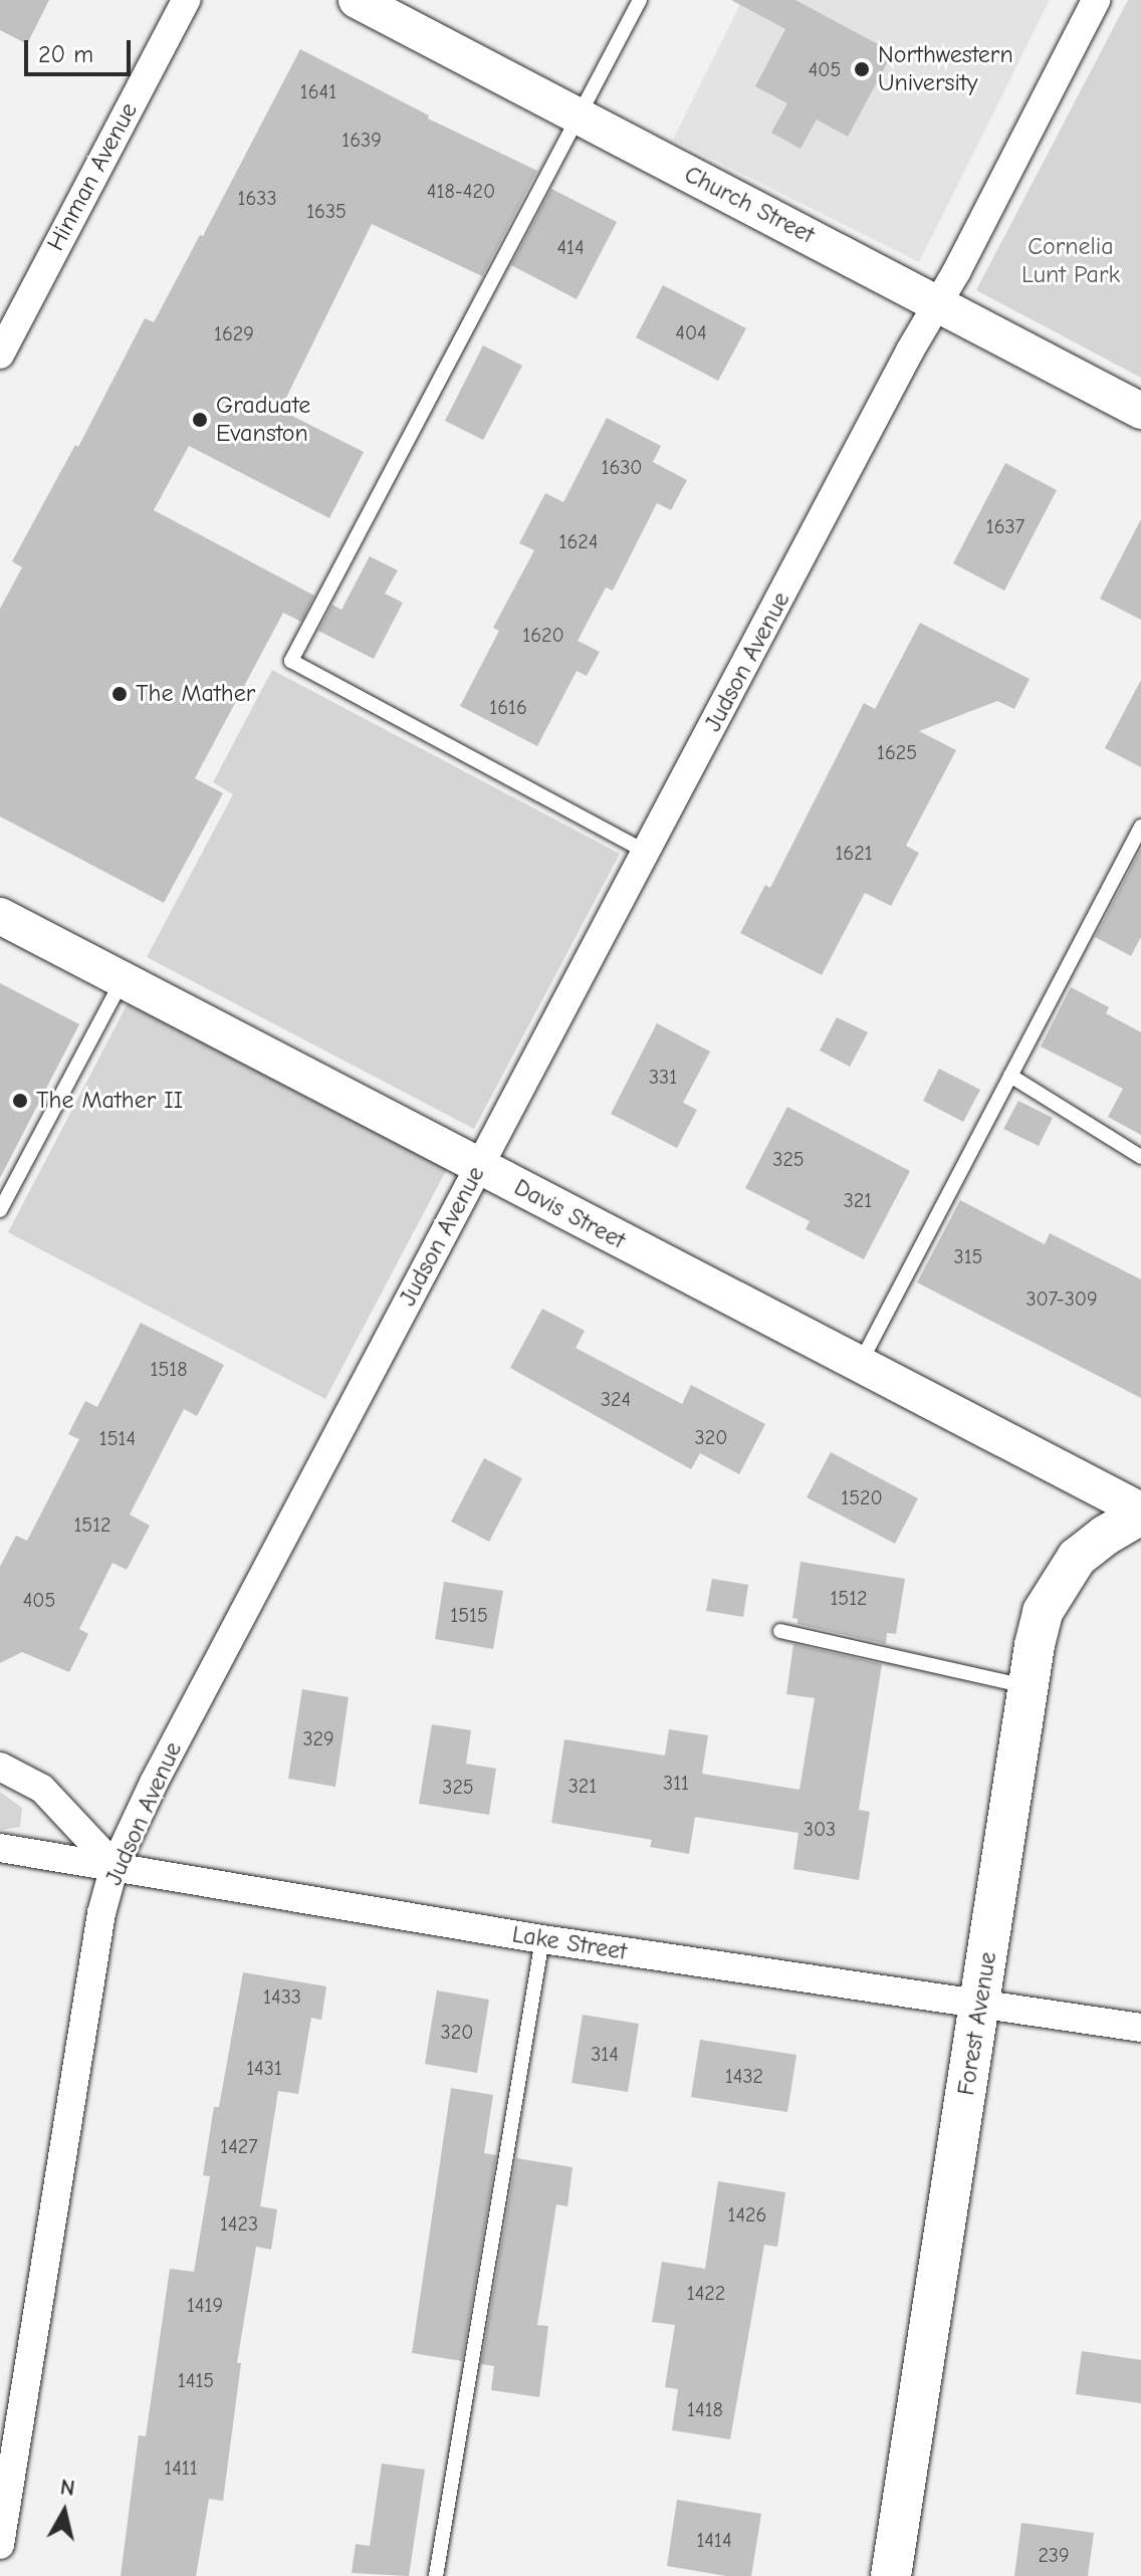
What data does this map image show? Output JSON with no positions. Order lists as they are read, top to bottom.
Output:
{
  "streets": {
    "main road": ["Forest Avenue"],
    "street": [
      "Hinman Avenue",
      "Church Street",
      "Judson Avenue",
      "Davis Street",
      "Lake Street"
    ]
  },
  "crossings": [
    ["Church Street", "Judson Avenue"],
    ["Judson Avenue", "Davis Street"],
    ["Judson Avenue", "Lake Street"],
    ["Davis Street", "Forest Avenue"],
    ["Lake Street", "Forest Avenue"]
  ],
  "parks": ["Cornelia Lunt Park"],
  "places": [
    "Northwestern University",
    "Graduate Evanston",
    "The Mather",
    "The Mather II"
  ],
  "house_numbers": [
    "405",
    "1641",
    "1639",
    "418-420",
    "1633",
    "1635",
    "414",
    "404",
    "1629",
    "1630",
    "1637",
    "1624",
    "1620",
    "1616",
    "1625",
    "1621",
    "331",
    "325",
    "321",
    "315",
    "307-309",
    "1518",
    "324",
    "320",
    "1514",
    "1520",
    "1512",
    "1512",
    "405",
    "1515",
    "329",
    "311",
    "321",
    "325",
    "303",
    "1433",
    "320",
    "314",
    "1431",
    "1432",
    "1427",
    "1426",
    "1423",
    "1422",
    "1419",
    "1415",
    "1418",
    "1411",
    "1414",
    "239"
  ],
  "scale_bar": "20 m",
  "north": "top"
}
